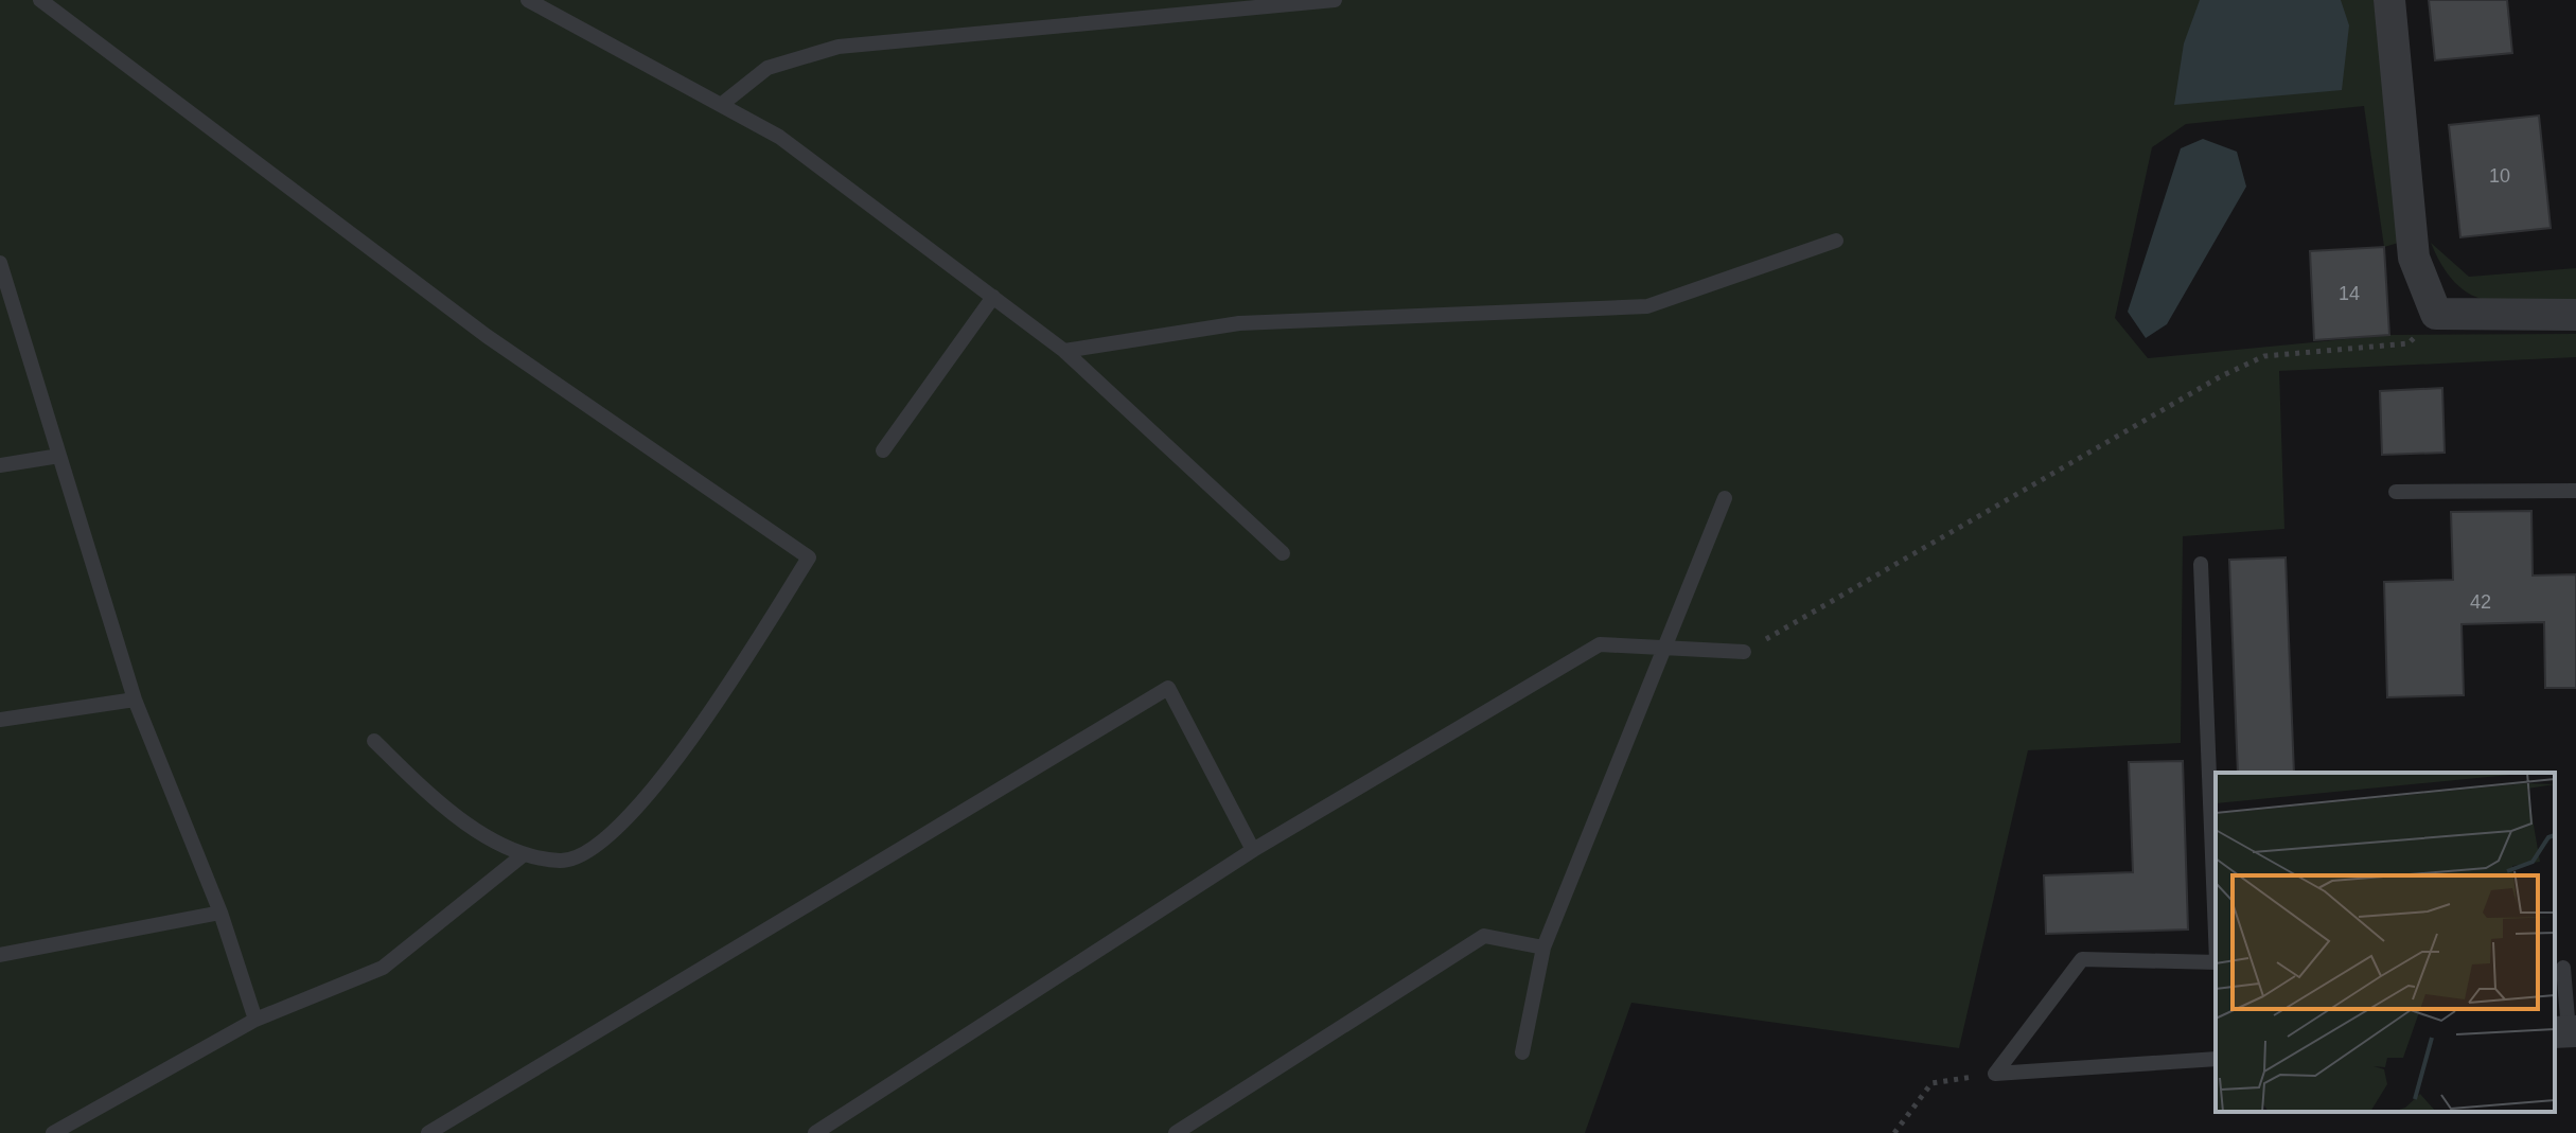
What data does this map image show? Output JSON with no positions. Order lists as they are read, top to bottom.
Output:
{
  "house_numbers": ["10", "14", "42"]
}
